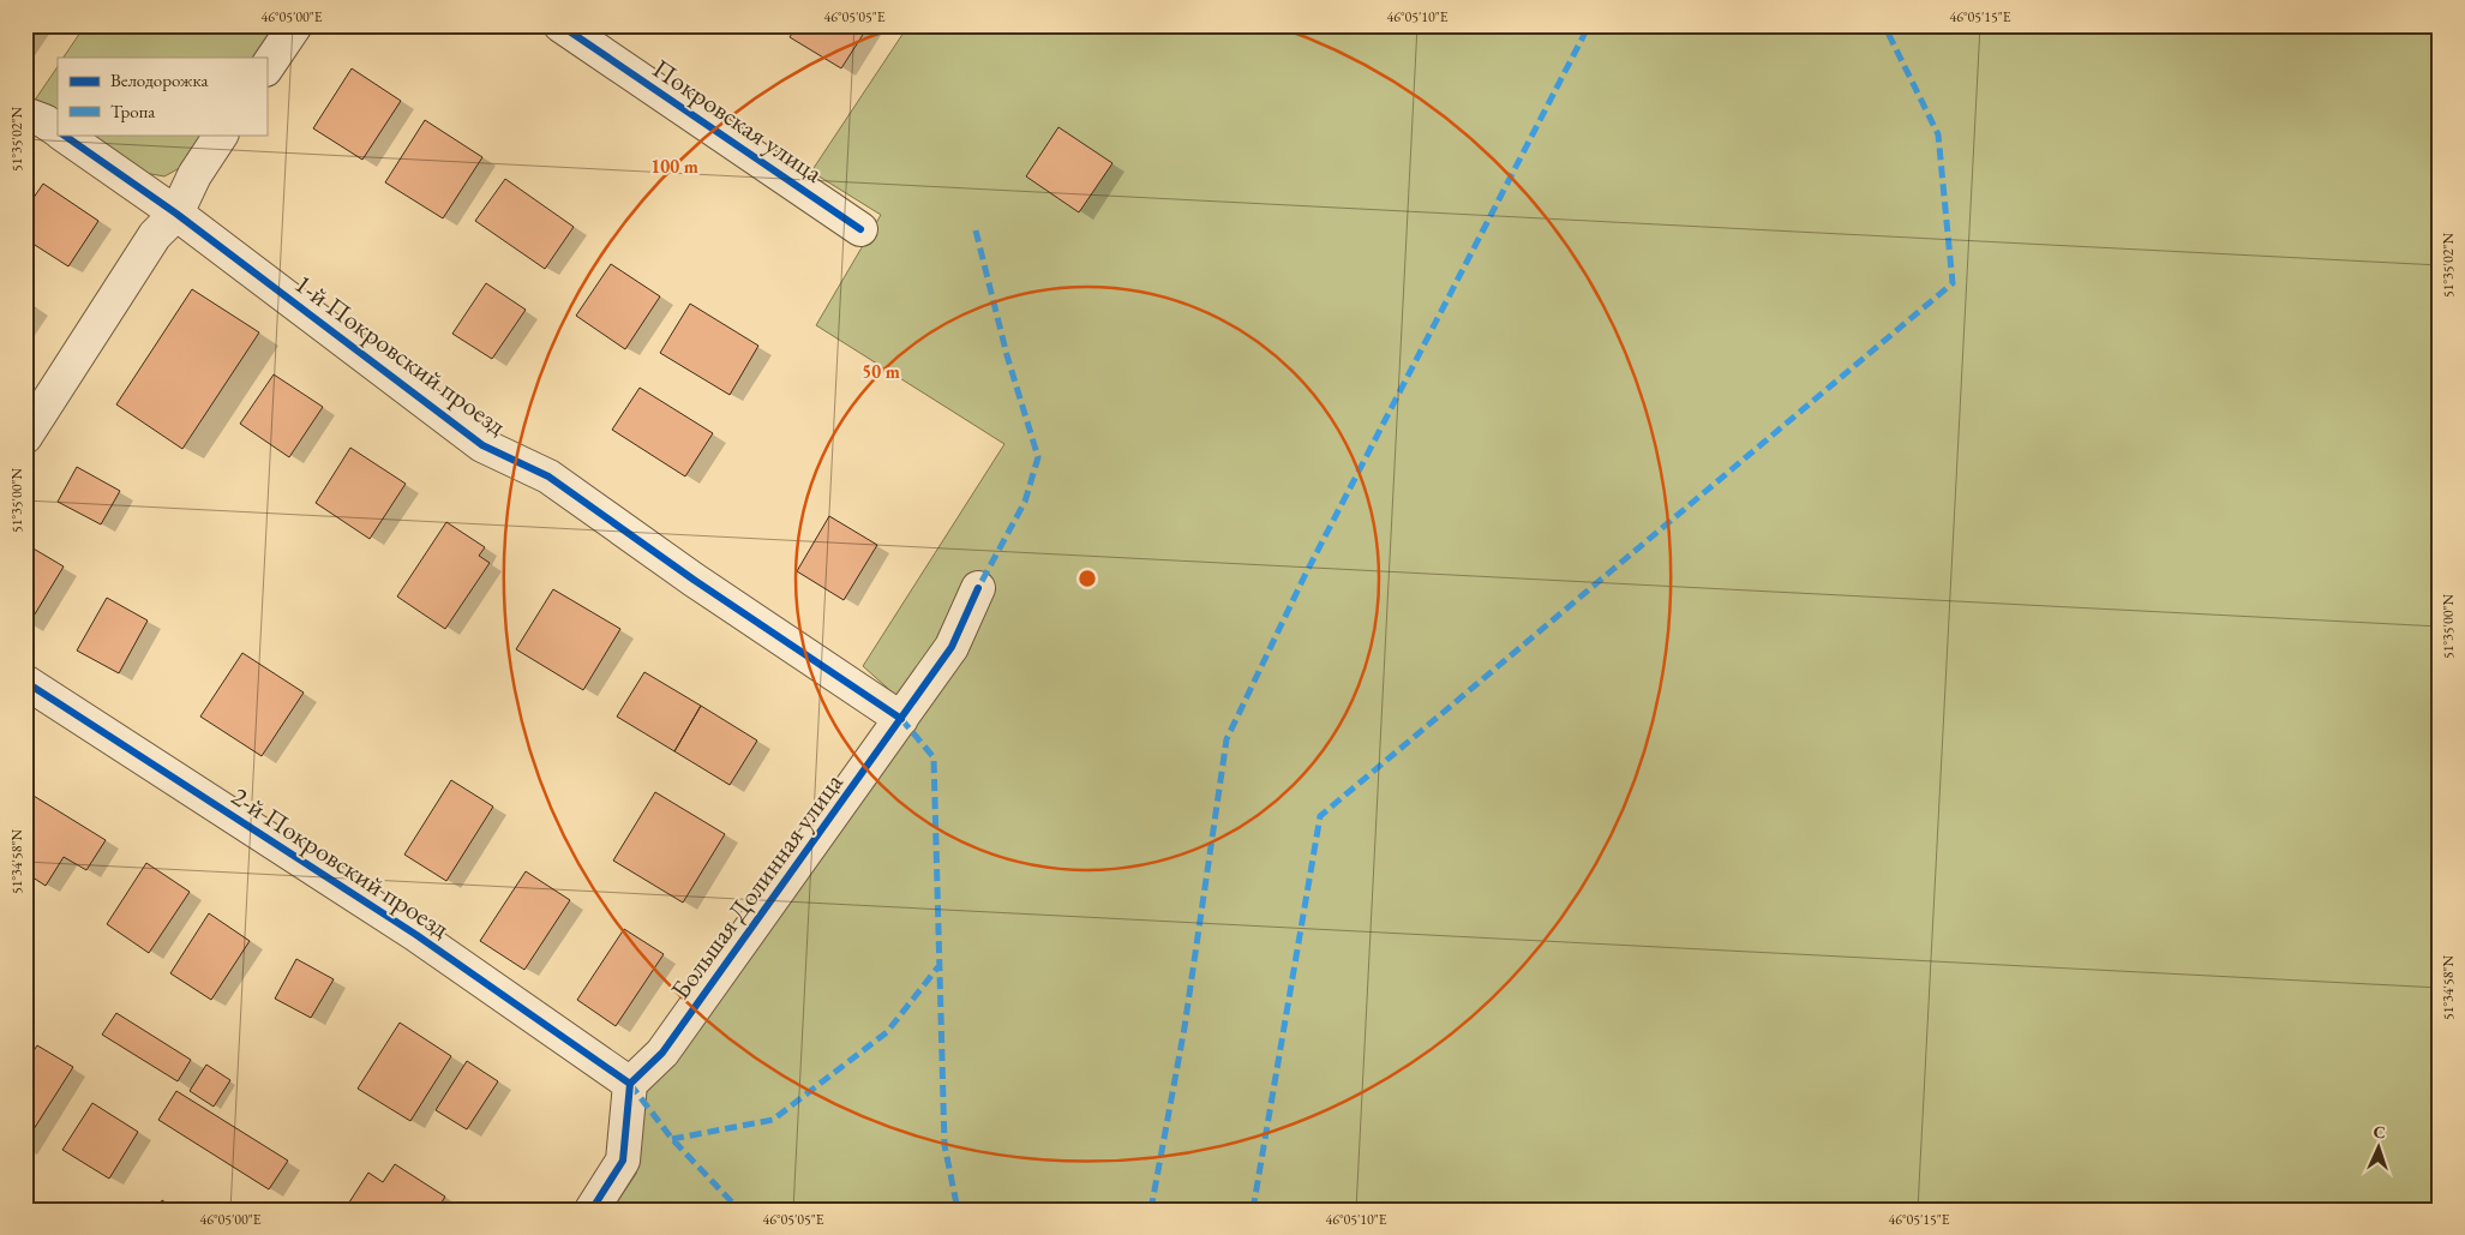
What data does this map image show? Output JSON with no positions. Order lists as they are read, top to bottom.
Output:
{
  "streets": {
    "street": [
      "Покровская улица",
      "1-й Покровский проезд",
      "2-й Покровский проезд",
      "Большая Долинная улица"
    ]
  },
  "crossings": [
    ["1-й Покровский проезд", "Большая Долинная улица"],
    ["2-й Покровский проезд", "Большая Долинная улица"]
  ],
  "legend": ["Велодорожка", "Тропа"],
  "north": "top",
  "coordinates": [
    "46°05'00\"E",
    "46°05'05\"E",
    "46°05'10\"E",
    "46°05'15\"E",
    "51°35'02\"N",
    "51°35'00\"N",
    "51°34'58\"N"
  ],
  "rings": ["100 m", "50 m"]
}
